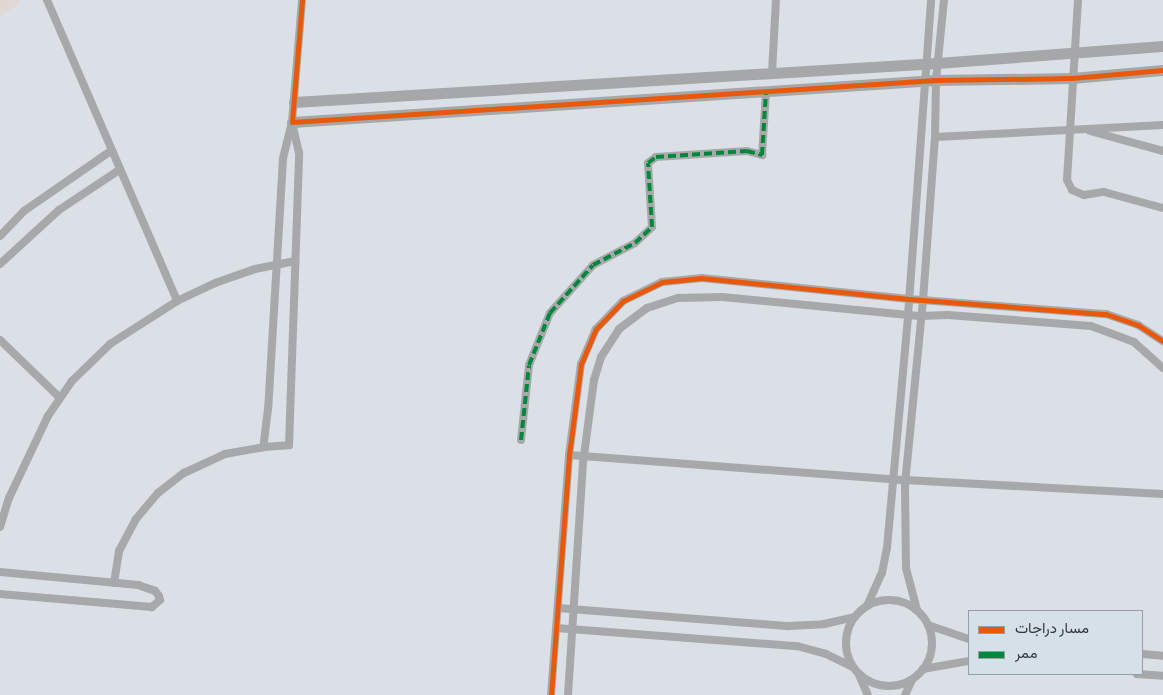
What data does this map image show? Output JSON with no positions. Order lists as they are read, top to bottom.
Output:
{
  "legend": ["مسار دراجات", "ممر"]
}
